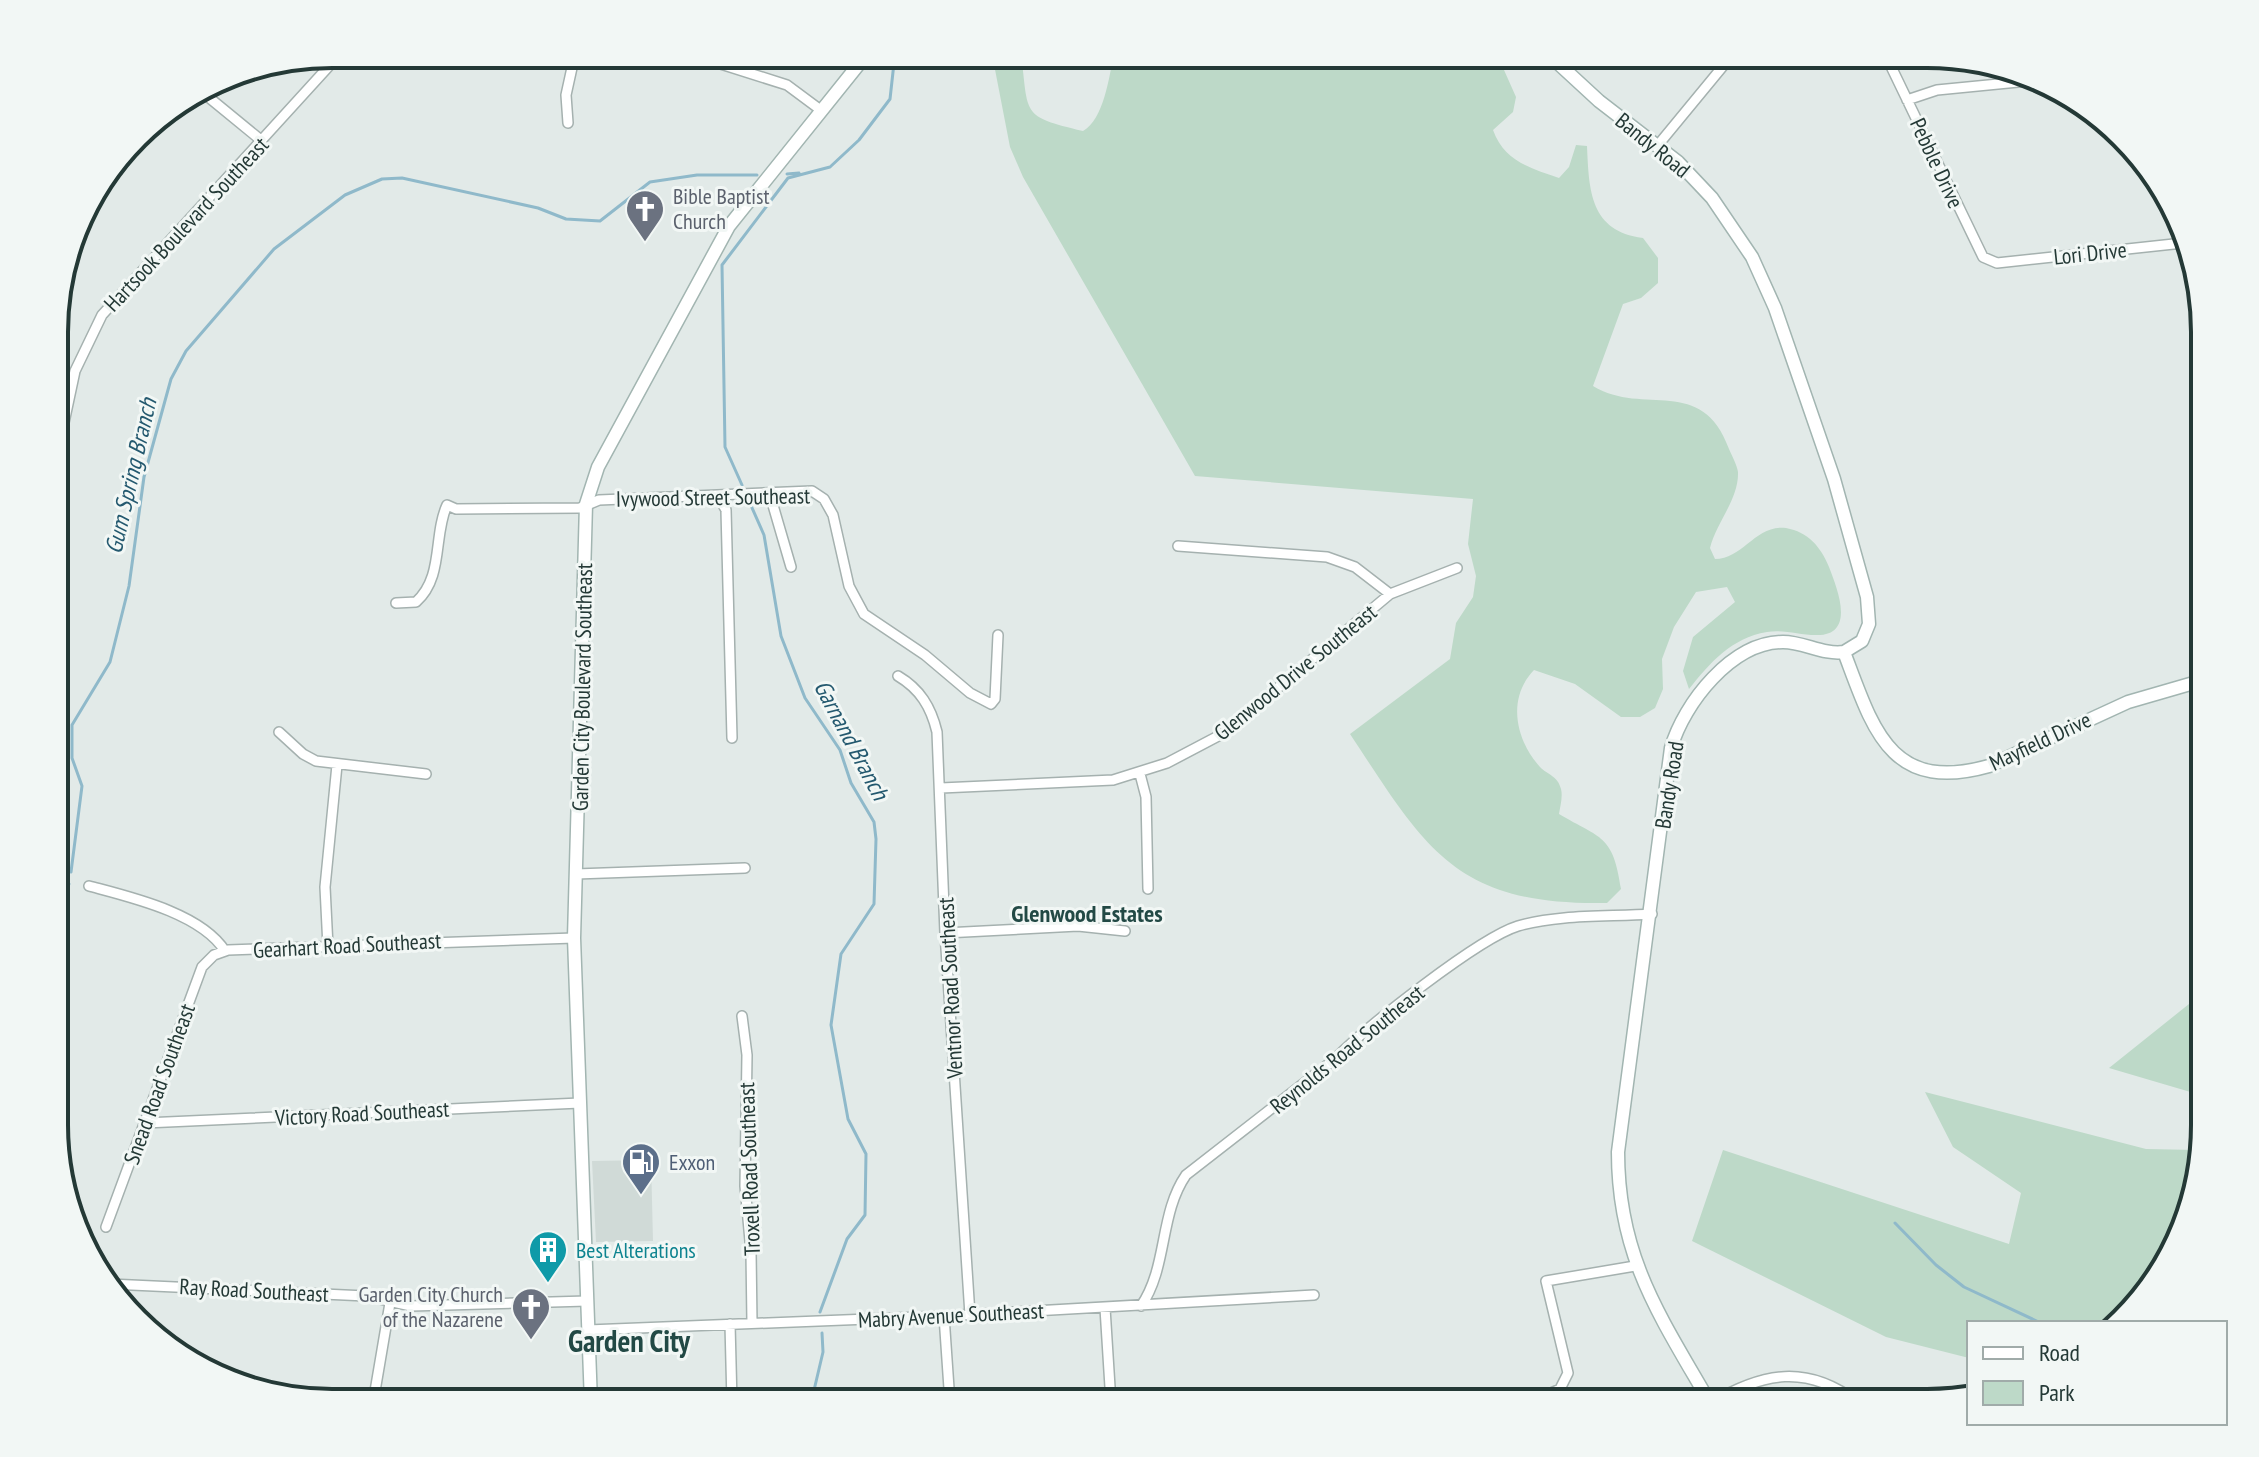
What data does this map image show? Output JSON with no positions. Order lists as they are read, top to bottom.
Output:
{
  "streets": {
    "street": [
      "Bandy Road",
      "Pebble Drive",
      "Hartsook Boulevard Southeast",
      "Lori Drive",
      "Ivywood Street Southeast",
      "Glenwood Drive Southeast",
      "Garden City Boulevard Southeast",
      "Mayfield Drive",
      "Gearhart Road Southeast",
      "Ventnor Road Southeast",
      "Reynolds Road Southeast",
      "Snead Road Southeast",
      "Victory Road Southeast",
      "Troxell Road Southeast",
      "Ray Road Southeast",
      "Mabry Avenue Southeast"
    ]
  },
  "crossings": [
    ["Bandy Road", "Mayfield Drive"],
    ["Bandy Road", "Reynolds Road Southeast"],
    ["Pebble Drive", "Lori Drive"],
    ["Ivywood Street Southeast", "Garden City Boulevard Southeast"],
    ["Glenwood Drive Southeast", "Ventnor Road Southeast"],
    ["Garden City Boulevard Southeast", "Gearhart Road Southeast"],
    ["Garden City Boulevard Southeast", "Victory Road Southeast"],
    ["Garden City Boulevard Southeast", "Ray Road Southeast"],
    ["Garden City Boulevard Southeast", "Mabry Avenue Southeast"],
    ["Gearhart Road Southeast", "Snead Road Southeast"],
    ["Ventnor Road Southeast", "Mabry Avenue Southeast"],
    ["Reynolds Road Southeast", "Mabry Avenue Southeast"],
    ["Snead Road Southeast", "Victory Road Southeast"],
    ["Troxell Road Southeast", "Mabry Avenue Southeast"]
  ],
  "districts": ["Glenwood Estates", "Garden City"],
  "water": ["Gum Spring Branch", "Garnand Branch"],
  "places": {
    "church": ["Bible Baptist Church", "Garden City Church of the Nazarene"],
    "fuel station": ["Exxon"],
    "building": ["Best Alterations"]
  },
  "legend": ["Road", "Park"]
}
